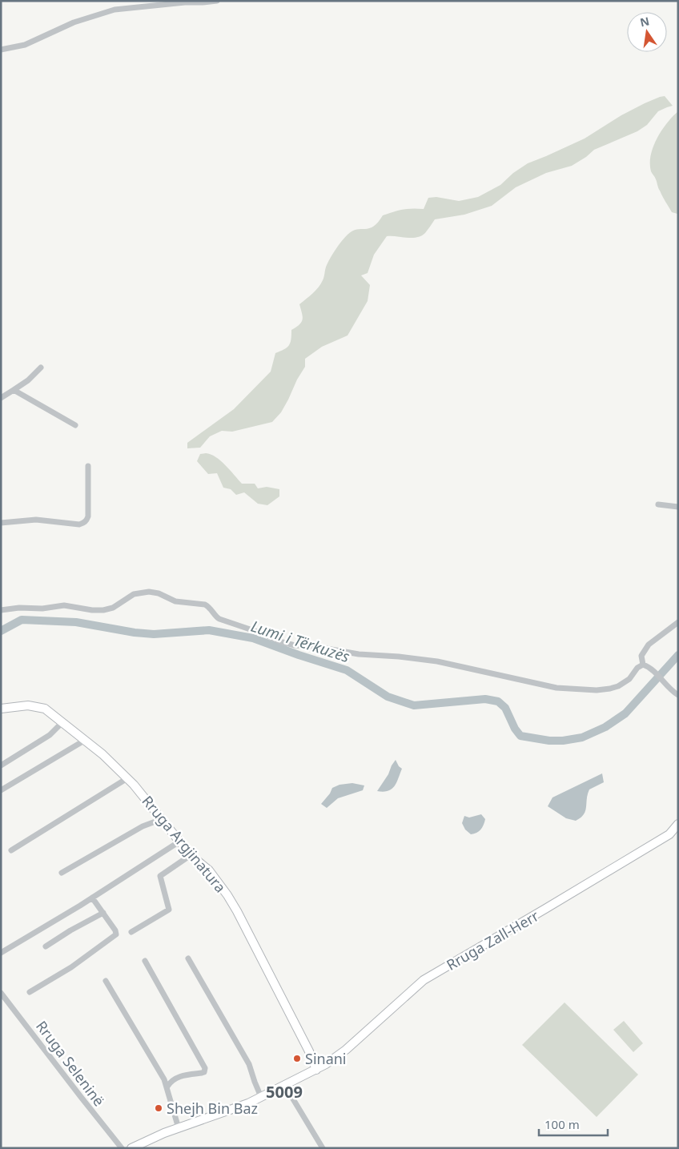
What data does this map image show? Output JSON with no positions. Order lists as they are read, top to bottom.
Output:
{
  "streets": {
    "main road": ["Rruga Argjinatura", "Rruga Zall-Herr"],
    "street": ["Rruga Seleninë"]
  },
  "crossings": [
    ["Rruga Argjinatura", "Rruga Zall-Herr"]
  ],
  "districts": ["5009"],
  "water": ["Lumi i Tërkuzës"],
  "places": ["Sinani", "Shejh Bin Baz"],
  "scale_bar": "100 m",
  "north": "top"
}
